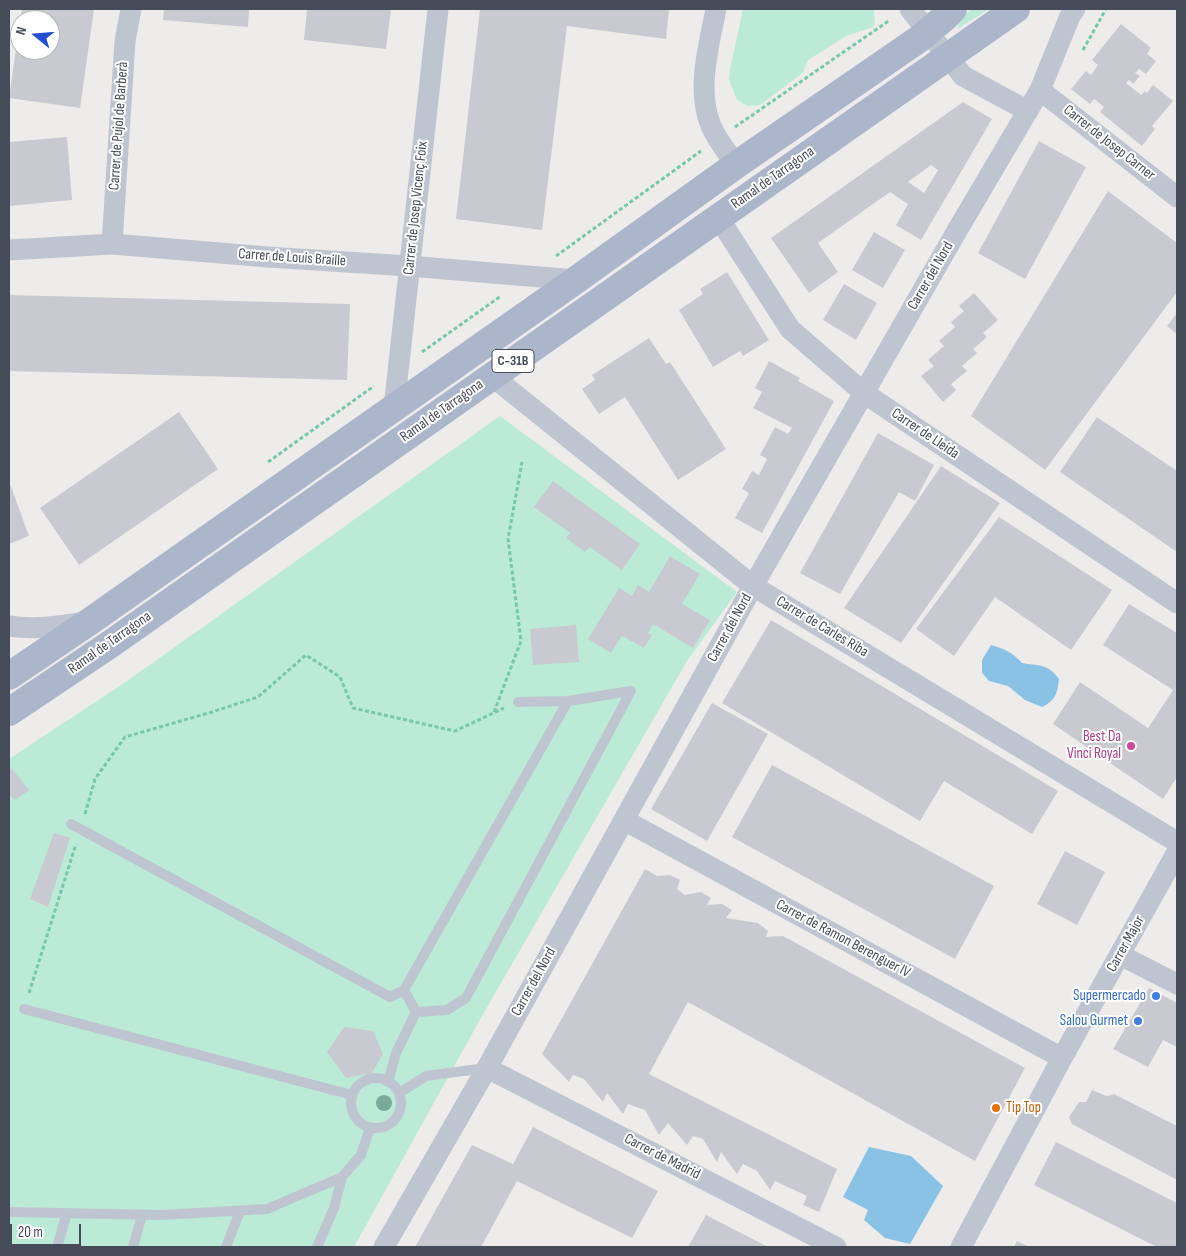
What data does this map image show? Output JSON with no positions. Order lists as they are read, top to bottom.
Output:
{
  "streets": {
    "main road": ["Ramal de Tarragona", "C-31B"],
    "street": [
      "Carrer de Pujol de Barberà",
      "Carrer de Josep Carner",
      "Carrer de Josep Vicenç Foix",
      "Carrer de Louis Braille",
      "Carrer del Nord",
      "Carrer de Lleida",
      "Carrer de Carles Riba",
      "Carrer de Ramon Berenguer IV",
      "Carrer Major",
      "Carrer de Madrid"
    ]
  },
  "crossings": [
    ["Carrer de Pujol de Barberà", "Carrer de Louis Braille"],
    ["Carrer de Josep Carner", "Carrer del Nord"],
    ["Ramal de Tarragona", "Carrer de Josep Vicenç Foix"],
    ["Ramal de Tarragona", "Carrer de Louis Braille"],
    ["Ramal de Tarragona", "Carrer de Lleida"],
    ["Ramal de Tarragona", "Carrer de Carles Riba"],
    ["Carrer de Josep Vicenç Foix", "Carrer de Louis Braille"],
    ["Carrer del Nord", "Carrer de Lleida"],
    ["Carrer del Nord", "Carrer de Carles Riba"],
    ["Carrer del Nord", "Carrer de Ramon Berenguer IV"],
    ["Carrer del Nord", "Carrer de Madrid"],
    ["Carrer de Ramon Berenguer IV", "Carrer Major"]
  ],
  "places": [
    "Best Da Vinci Royal",
    "Supermercado",
    "Salou Gurmet",
    "Tip Top"
  ],
  "scale_bar": "20 m",
  "north": "left"
}
